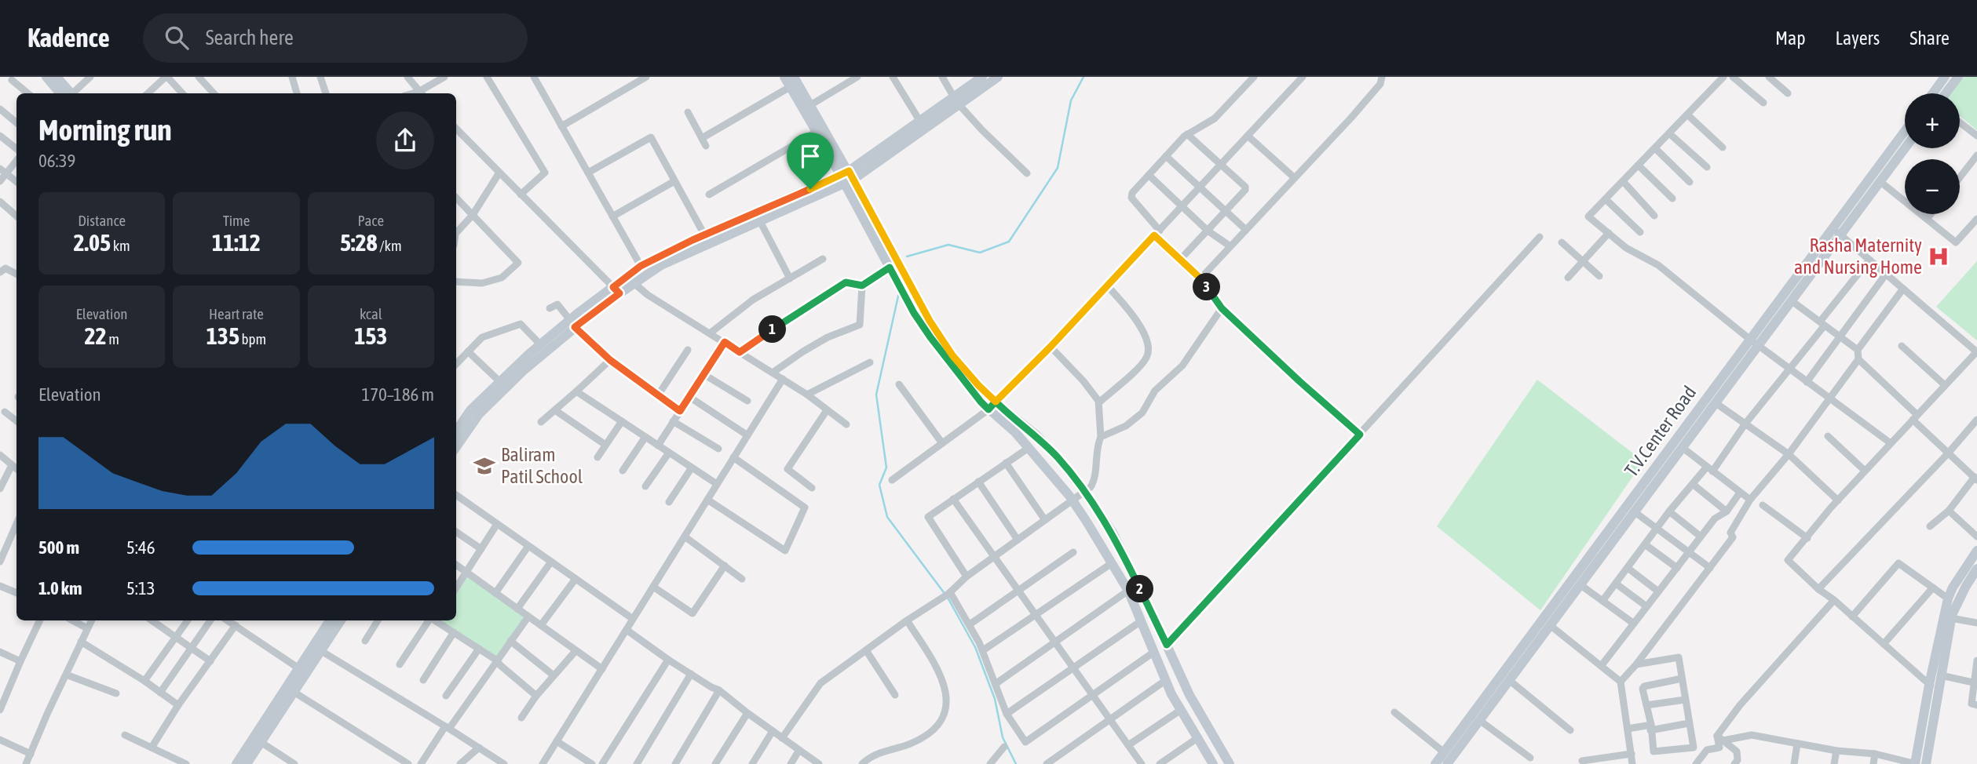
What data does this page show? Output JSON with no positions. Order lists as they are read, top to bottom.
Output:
{
  "streets": {
    "street": ["T.V.Center Road"]
  },
  "places": {
    "hospital": ["Rasha Maternity and Nursing Home"],
    "school or university": ["Baliram Patil School"]
  },
  "page": {
    "header": "Kadence",
    "search": "Search here",
    "nav": ["Map", "Layers", "Share"],
    "map_buttons": ["+", "−"],
    "heading": ["Morning run", "06:39"],
    "stats": [
      ["Distance", "2.05 km"],
      ["Time", "11:12"],
      ["Pace", "5:28 /km"],
      ["Elevation", "22 m"],
      ["Heart rate", "135 bpm"],
      ["kcal", "153"]
    ],
    "pins": ["3", "1", "2"],
    "chart": ["Elevation", "170–186 m"],
    "list": [
      {
        "name": "500 m",
        "note": "5:46"
      },
      {
        "name": "1.0 km",
        "note": "5:13"
      }
    ]
  }
}
